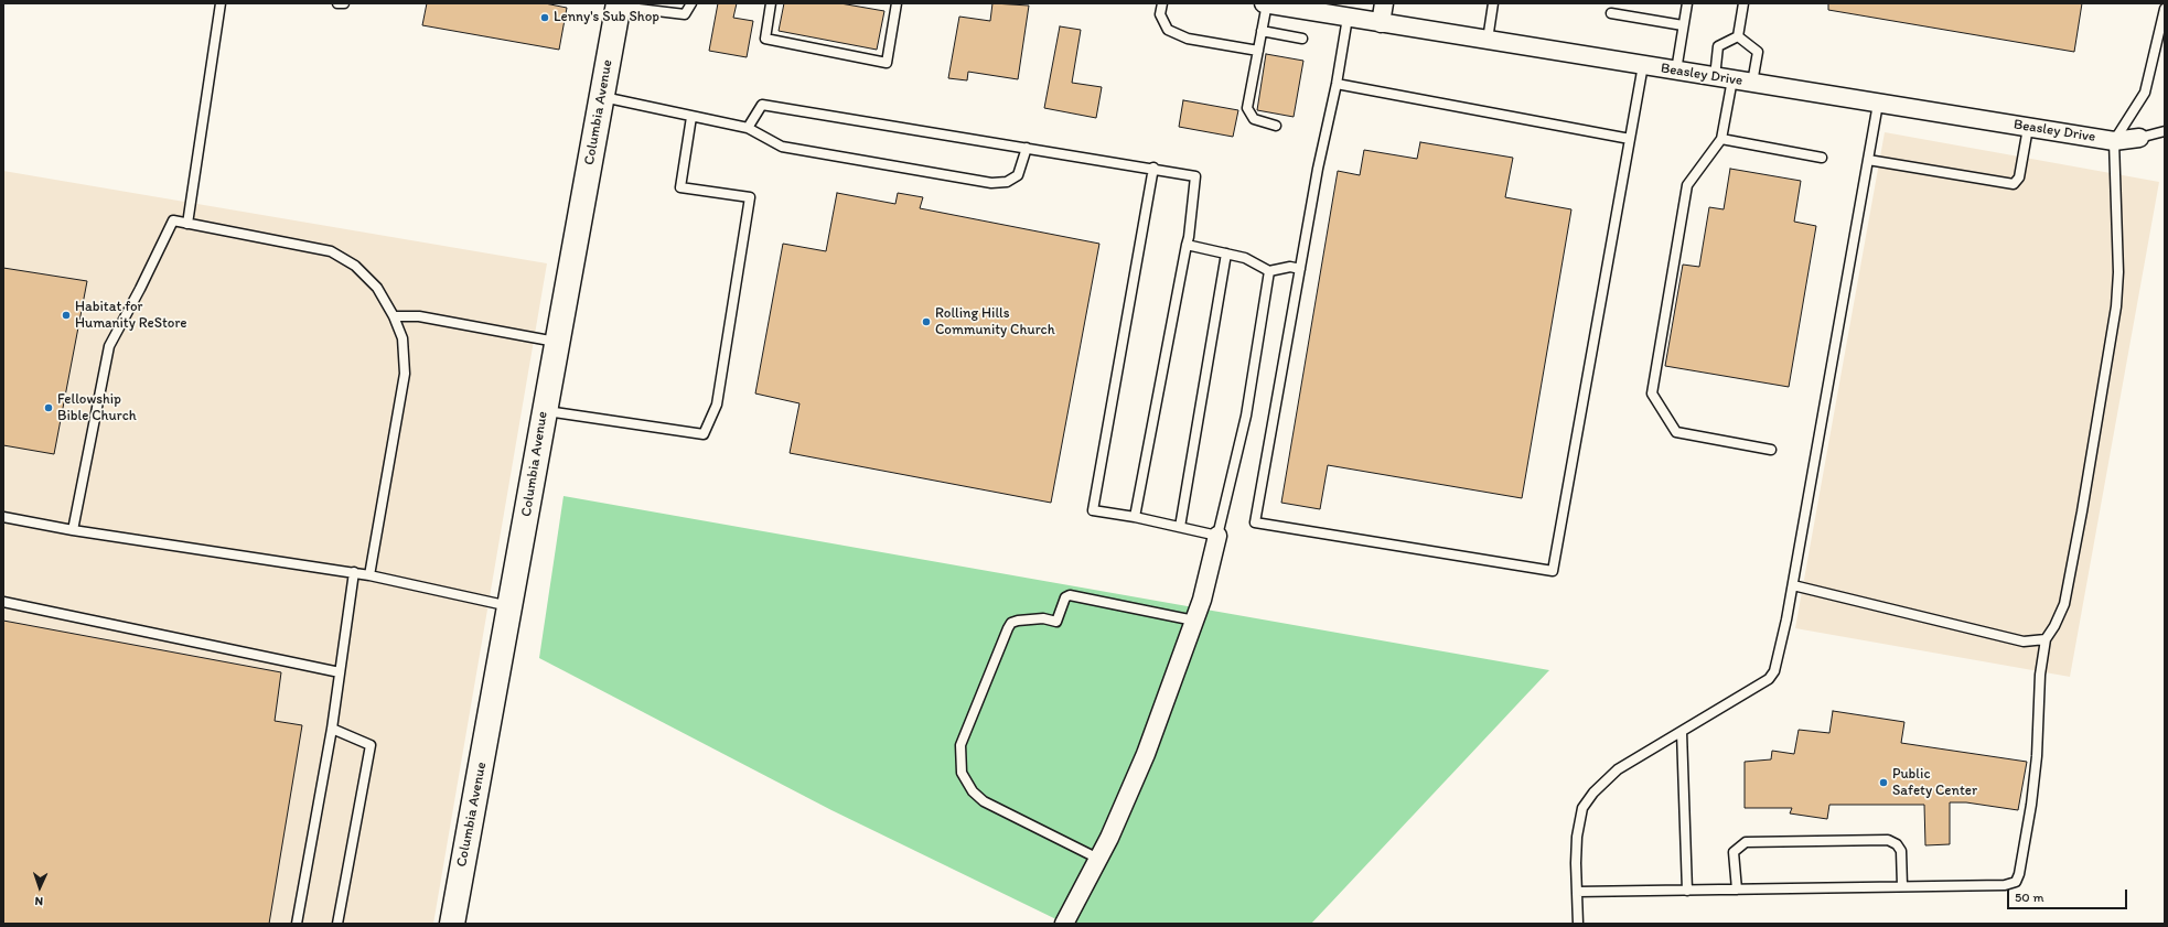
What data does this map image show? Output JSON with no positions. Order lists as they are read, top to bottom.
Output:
{
  "streets": {
    "main road": ["Columbia Avenue"],
    "street": ["Beasley Drive"]
  },
  "places": [
    "Lenny's Sub Shop",
    "Habitat for Humanity ReStore",
    "Rolling Hills Community Church",
    "Fellowship Bible Church",
    "Public Safety Center"
  ],
  "scale_bar": "50 m",
  "north": "bottom"
}
